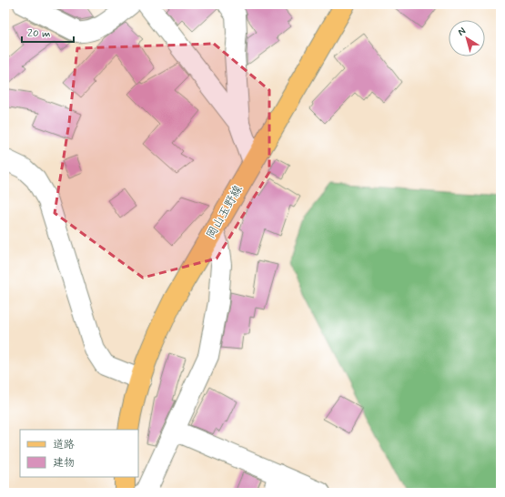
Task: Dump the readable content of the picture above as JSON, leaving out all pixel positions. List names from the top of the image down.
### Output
{
  "streets": {
    "main road": ["岡山玉野線"]
  },
  "legend": ["道路", "建物"],
  "scale_bar": "20 m",
  "north": "top left"
}
